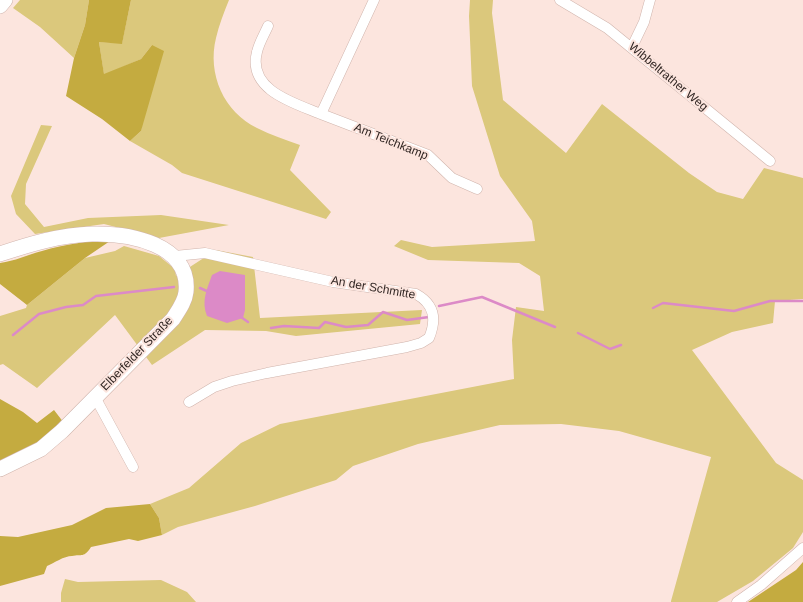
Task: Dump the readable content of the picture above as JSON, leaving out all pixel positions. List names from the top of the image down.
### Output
{
  "streets": {
    "main road": ["Elberfelder Straße"],
    "street": ["Wibbeltrather Weg", "Am Teichkamp", "An der Schmitte"]
  },
  "crossings": [
    ["An der Schmitte", "Elberfelder Straße"]
  ]
}
